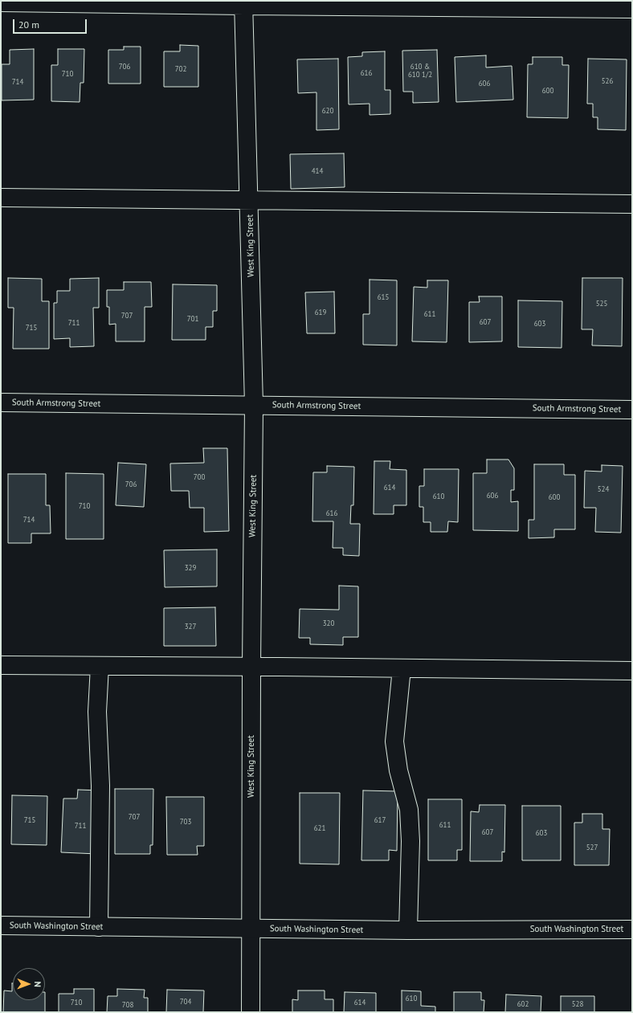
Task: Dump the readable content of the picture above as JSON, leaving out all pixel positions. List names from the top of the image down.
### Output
{
  "streets": {
    "street": ["West King Street", "South Armstrong Street", "South Washington Street"]
  },
  "crossings": [
    ["West King Street", "South Armstrong Street"],
    ["West King Street", "South Washington Street"]
  ],
  "house_numbers": [
    "706",
    "610 & 610 1/2",
    "702",
    "616",
    "710",
    "526",
    "714",
    "606",
    "600",
    "620",
    "414",
    "615",
    "525",
    "619",
    "611",
    "707",
    "701",
    "607",
    "711",
    "603",
    "715",
    "700",
    "706",
    "614",
    "524",
    "606",
    "610",
    "600",
    "710",
    "616",
    "714",
    "329",
    "320",
    "327",
    "707",
    "715",
    "617",
    "703",
    "611",
    "711",
    "621",
    "607",
    "603",
    "527",
    "610",
    "704",
    "710",
    "614",
    "602",
    "528",
    "708"
  ],
  "scale_bar": "20 m",
  "north": "right"
}
